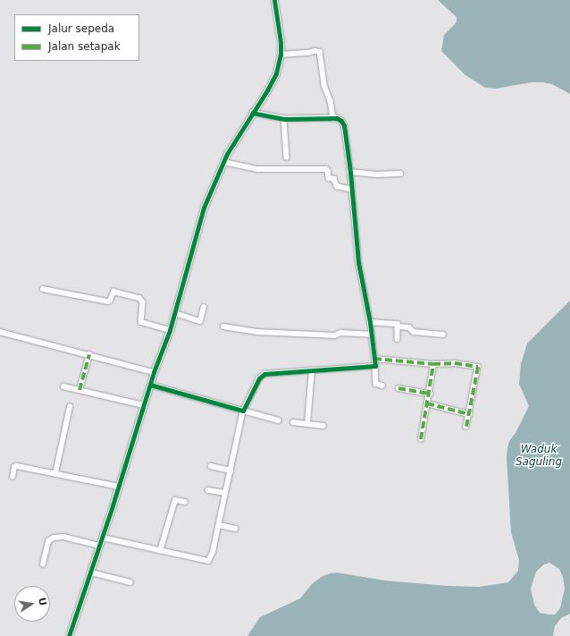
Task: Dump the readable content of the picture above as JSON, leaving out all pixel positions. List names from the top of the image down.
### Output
{
  "water": ["Waduk Saguling"],
  "legend": ["Jalur sepeda", "Jalan setapak"],
  "north": "right"
}
